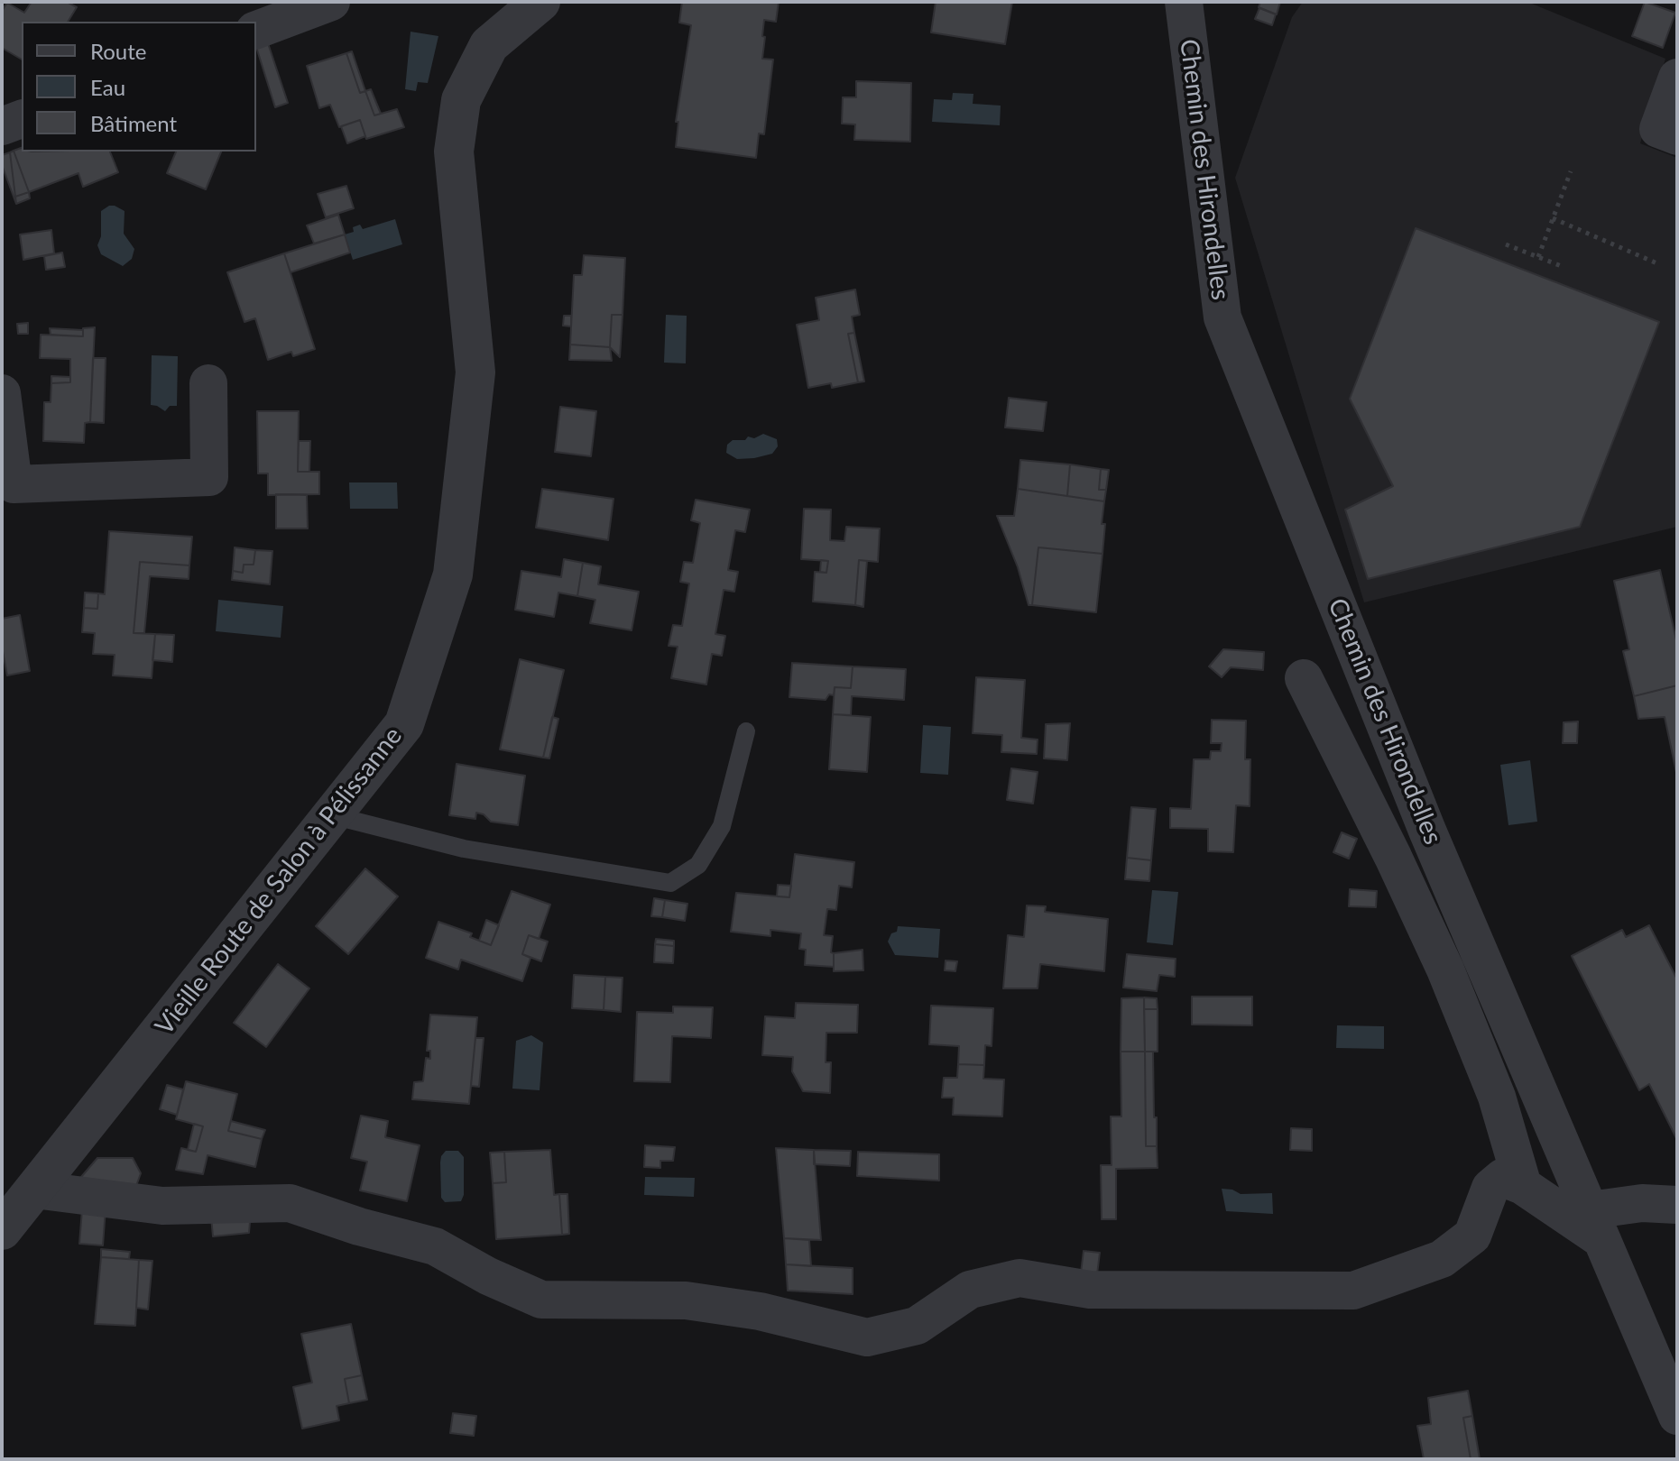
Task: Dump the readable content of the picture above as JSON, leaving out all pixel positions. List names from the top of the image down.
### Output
{
  "streets": {
    "street": ["Chemin des Hirondelles", "Vieille Route de Salon à Pélissanne"]
  },
  "legend": ["Route", "Eau", "Bâtiment"]
}
